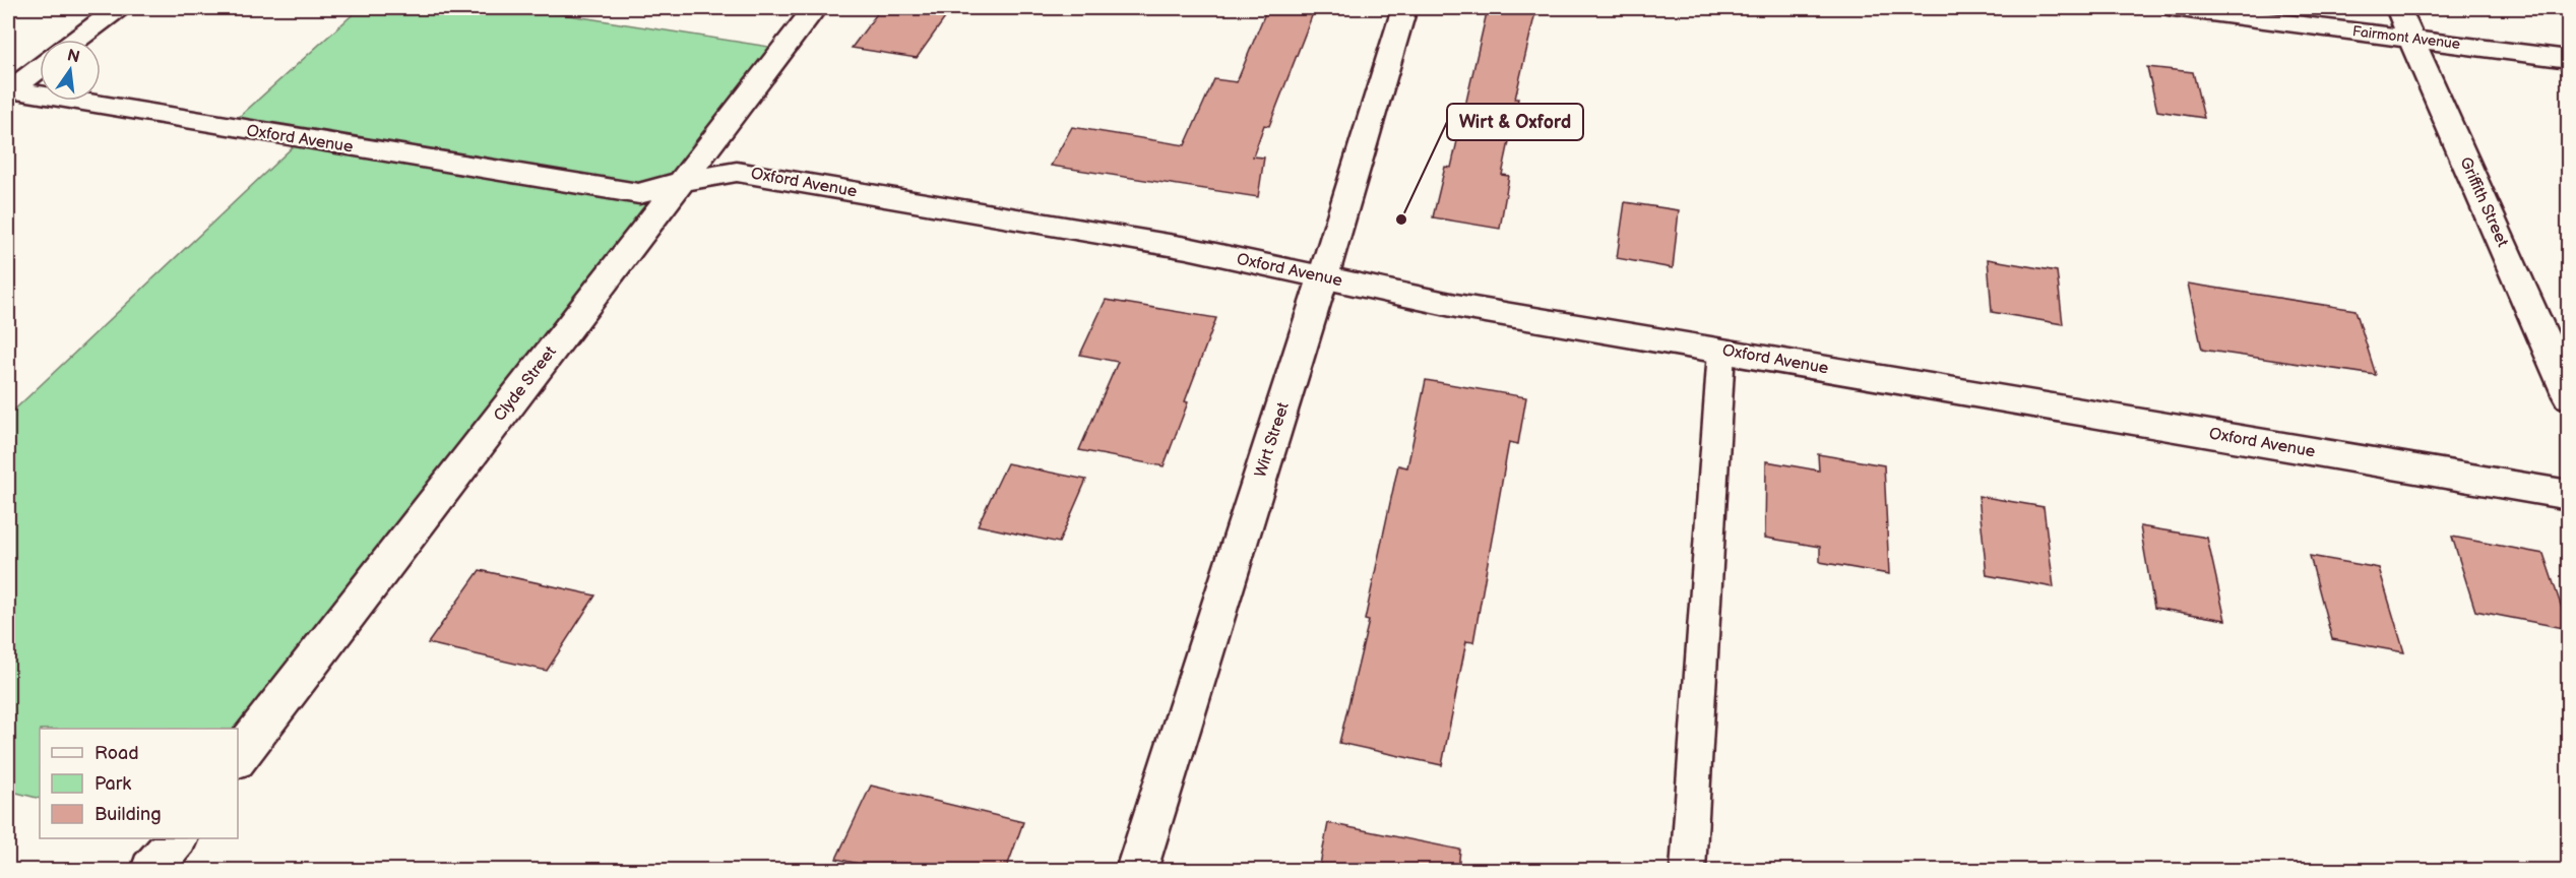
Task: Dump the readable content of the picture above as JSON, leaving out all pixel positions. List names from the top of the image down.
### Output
{
  "streets": {
    "street": [
      "Fairmont Avenue",
      "Oxford Avenue",
      "Griffith Street",
      "Clyde Street",
      "Wirt Street"
    ]
  },
  "crossings": [
    ["Fairmont Avenue", "Griffith Street"],
    ["Oxford Avenue", "Clyde Street"],
    ["Oxford Avenue", "Wirt Street"]
  ],
  "places": ["Wirt & Oxford"],
  "legend": ["Road", "Park", "Building"],
  "north": "top"
}
